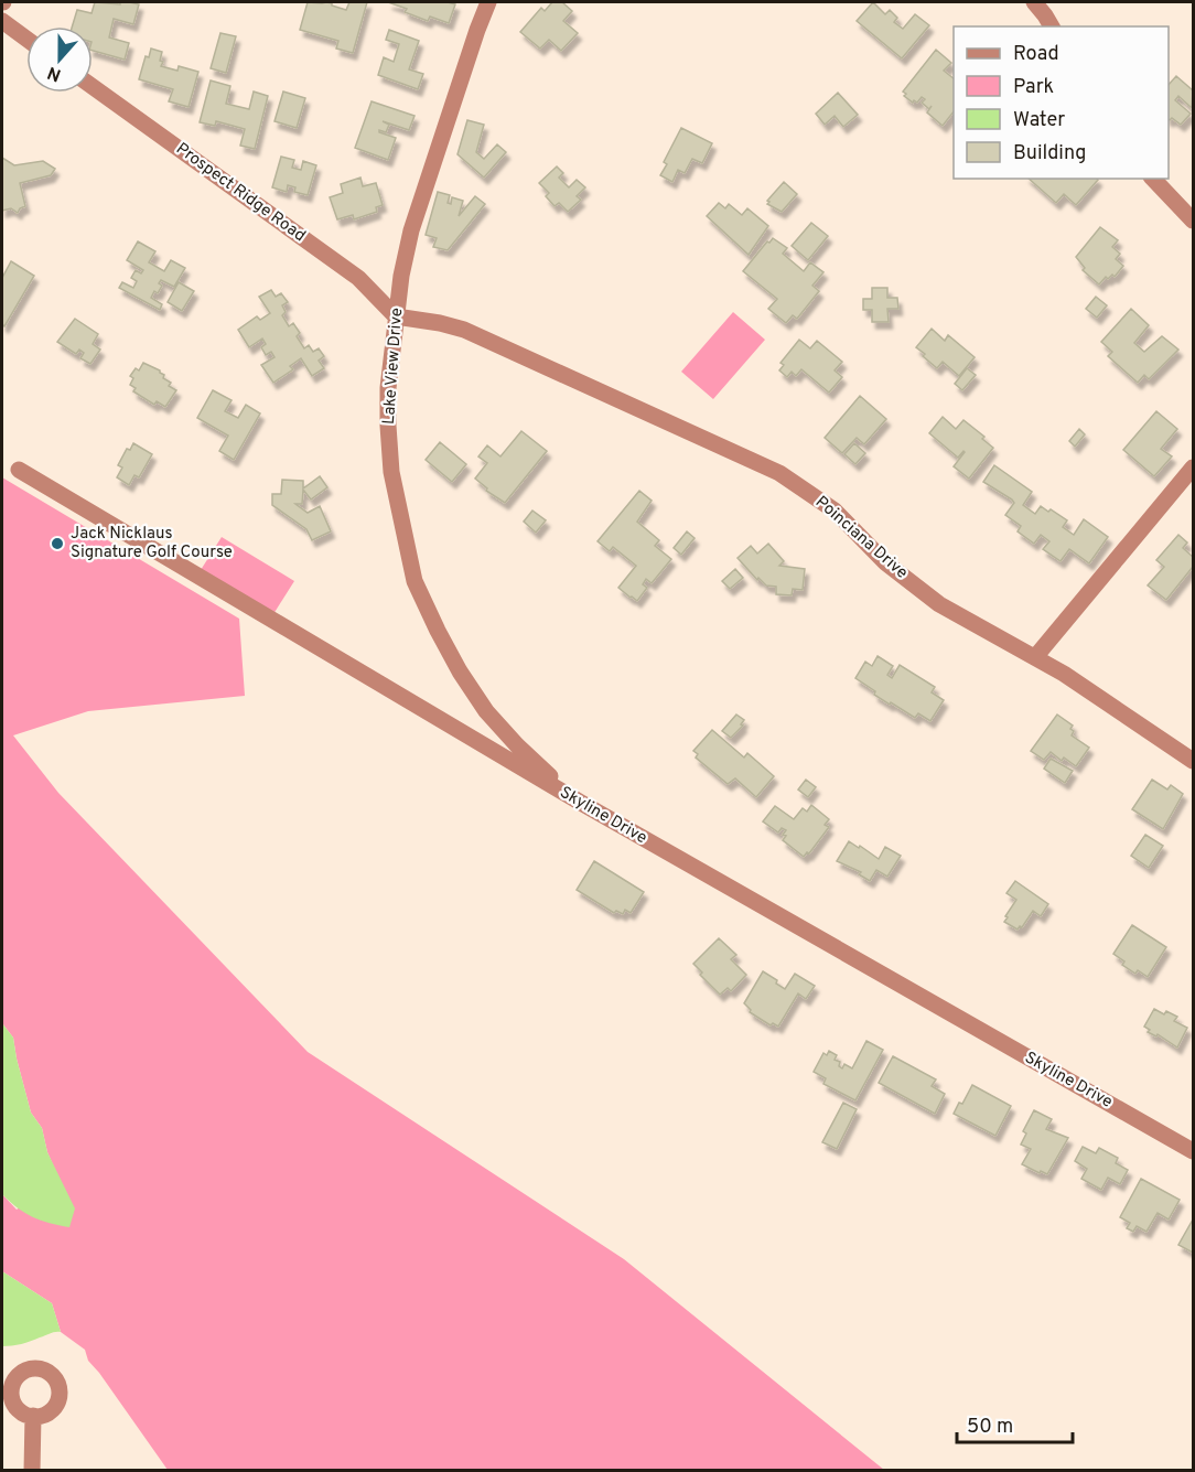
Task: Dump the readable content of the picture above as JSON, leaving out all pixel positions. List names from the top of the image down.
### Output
{
  "streets": {
    "street": [
      "Prospect Ridge Road",
      "Lake View Drive",
      "Poinciana Drive",
      "Skyline Drive"
    ]
  },
  "crossings": [
    ["Prospect Ridge Road", "Lake View Drive"],
    ["Prospect Ridge Road", "Poinciana Drive"],
    ["Lake View Drive", "Poinciana Drive"],
    ["Lake View Drive", "Skyline Drive"]
  ],
  "places": ["Jack Nicklaus Signature Golf Course"],
  "legend": [
    "Road",
    "Park",
    "Water",
    "Building"
  ],
  "scale_bar": "50 m",
  "north": "bottom"
}
